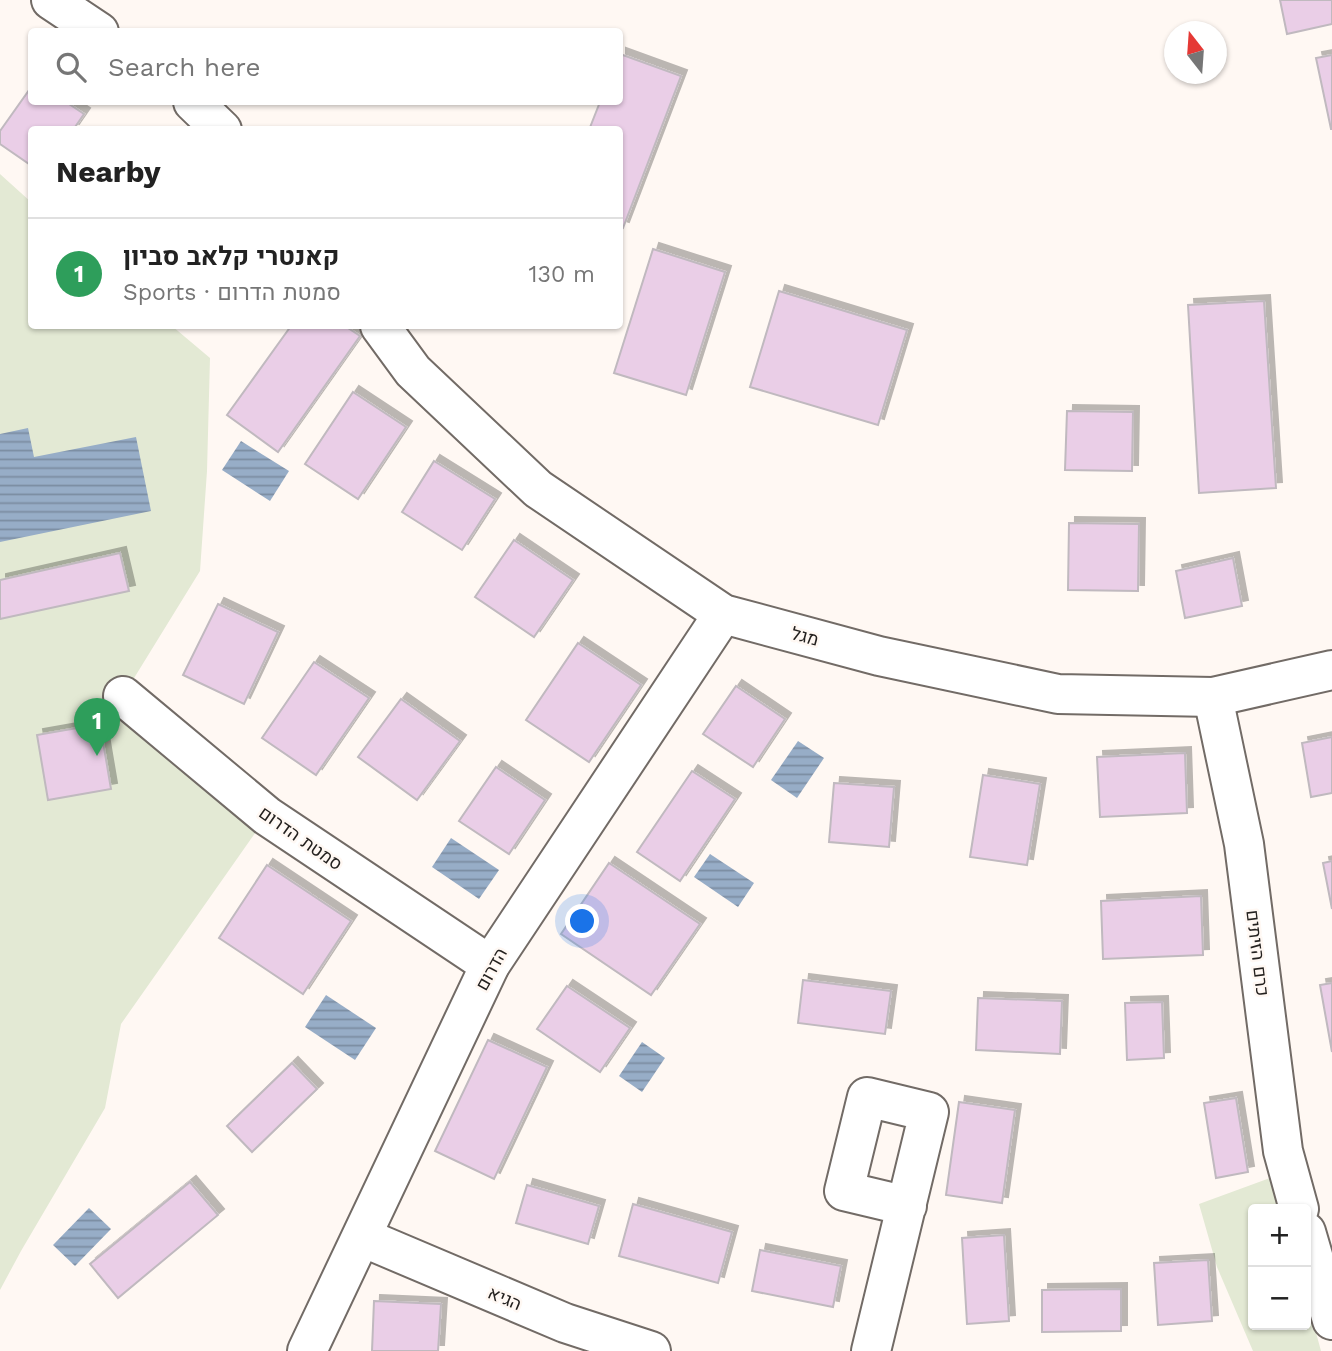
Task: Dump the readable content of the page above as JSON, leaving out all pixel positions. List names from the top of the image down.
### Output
{
  "streets": {
    "street": [
      "מגל",
      "סמטת הדרום",
      "כרם הזיתים",
      "הדרום",
      "הגיא"
    ]
  },
  "crossings": [
    ["מגל", "כרם הזיתים"],
    ["מגל", "הדרום"],
    ["סמטת הדרום", "הדרום"],
    ["הדרום", "הגיא"]
  ],
  "north": "top",
  "page": {
    "search": "Search here",
    "heading": "Nearby",
    "list": [
      {
        "mark": "1",
        "name": "קאנטרי קלאב סביון",
        "note": "Sports · סמטת הדרום",
        "value": "130 m"
      }
    ],
    "pins": "1",
    "map_buttons": ["+", "−"]
  }
}
